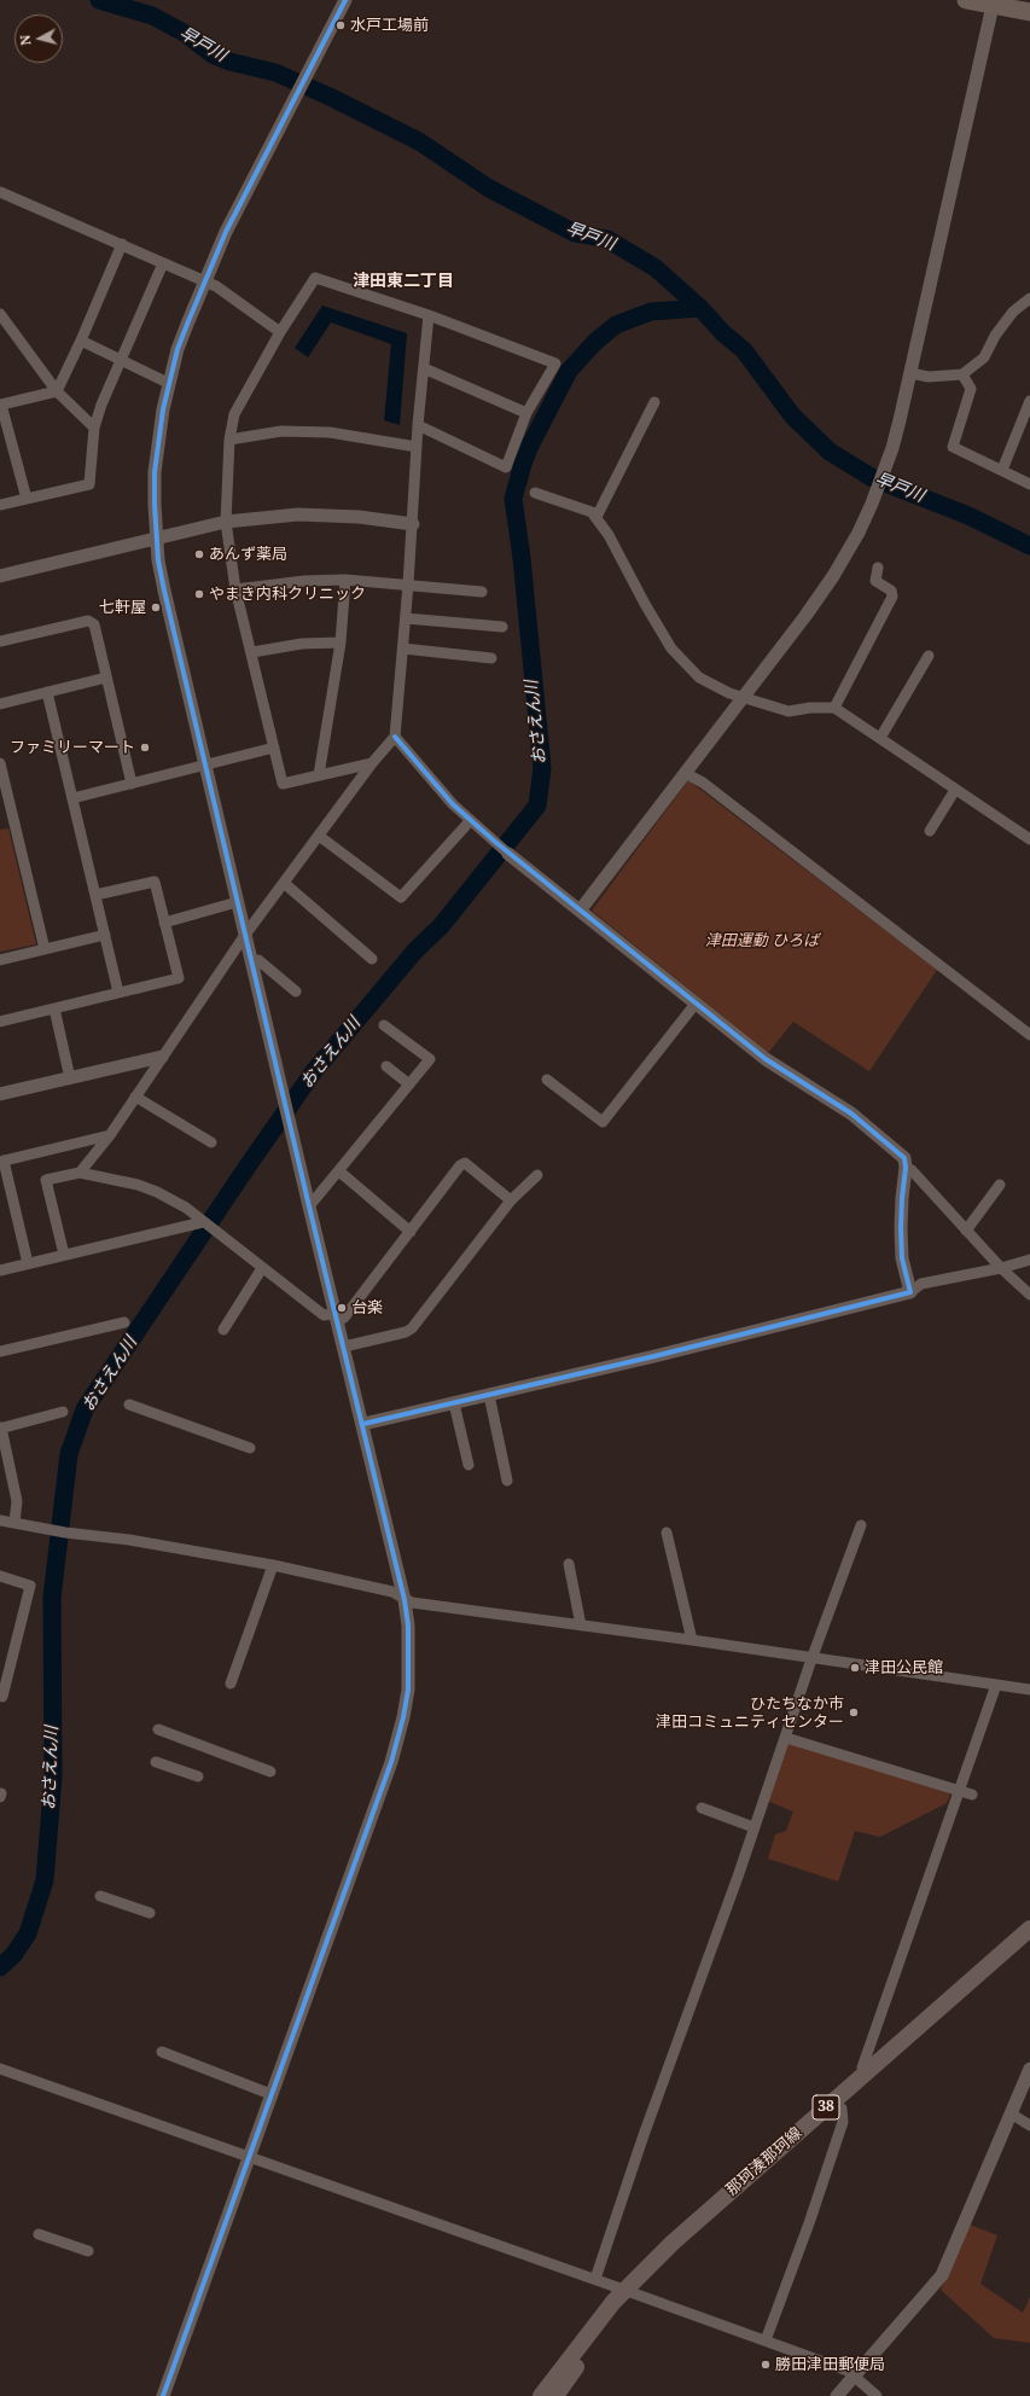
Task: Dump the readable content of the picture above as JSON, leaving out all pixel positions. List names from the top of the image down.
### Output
{
  "streets": {
    "main road": ["38", "那珂湊那珂線"]
  },
  "districts": ["津田東二丁目"],
  "water": ["早戸川", "おさえん川"],
  "parks": ["津田運動 ひろば"],
  "places": [
    "水戸工場前",
    "あんず薬局",
    "やまき内科クリニック",
    "七軒屋",
    "ファミリーマート",
    "台楽",
    "津田公民館",
    "ひたちなか市 津田コミュニティセンター",
    "勝田津田郵便局"
  ],
  "north": "left"
}
